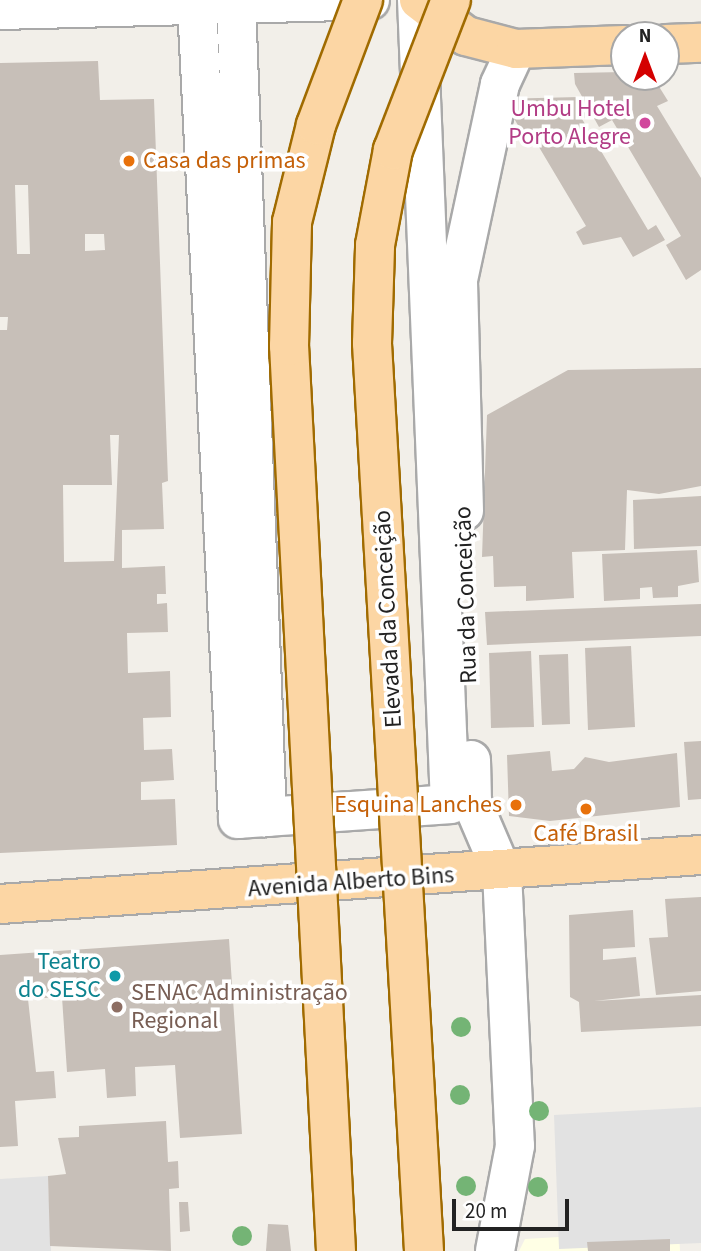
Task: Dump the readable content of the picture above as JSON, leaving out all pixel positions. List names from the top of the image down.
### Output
{
  "streets": {
    "main road": ["Elevada da Conceição", "Avenida Alberto Bins"],
    "street": ["Rua da Conceição"]
  },
  "crossings": [
    ["Rua da Conceição", "Avenida Alberto Bins"]
  ],
  "places": [
    "Umbu Hotel Porto Alegre",
    "Casa das primas",
    "Esquina Lanches",
    "Café Brasil",
    "Teatro do SESC",
    "SENAC Administração Regional"
  ],
  "scale_bar": "20 m",
  "north": "top"
}
